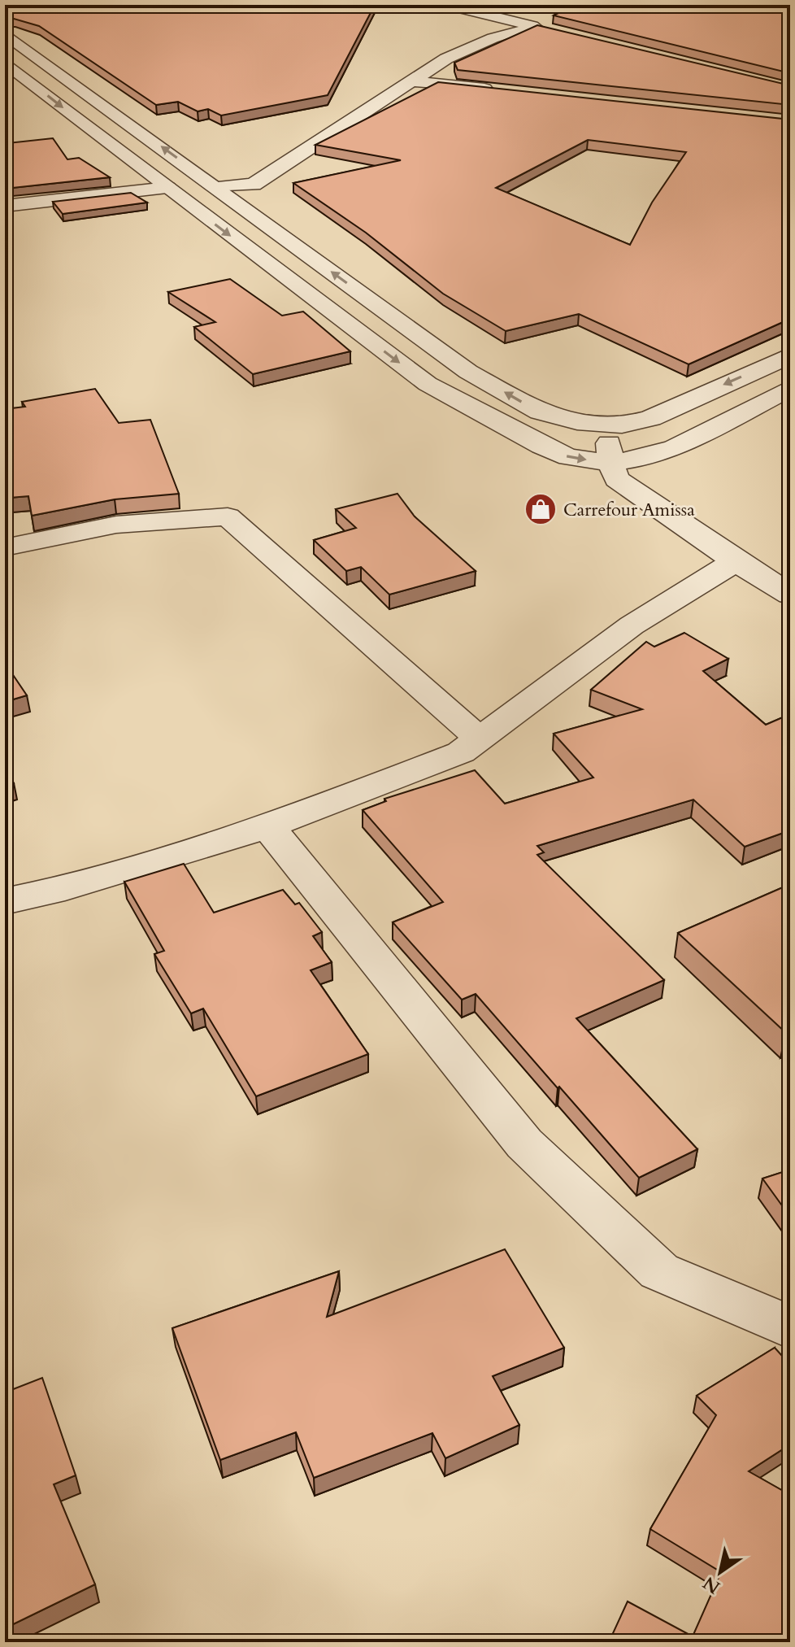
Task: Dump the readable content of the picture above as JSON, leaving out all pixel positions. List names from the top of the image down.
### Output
{
  "places": {
    "shop": ["Carrefour Amissa"]
  },
  "north": "bottom left"
}
